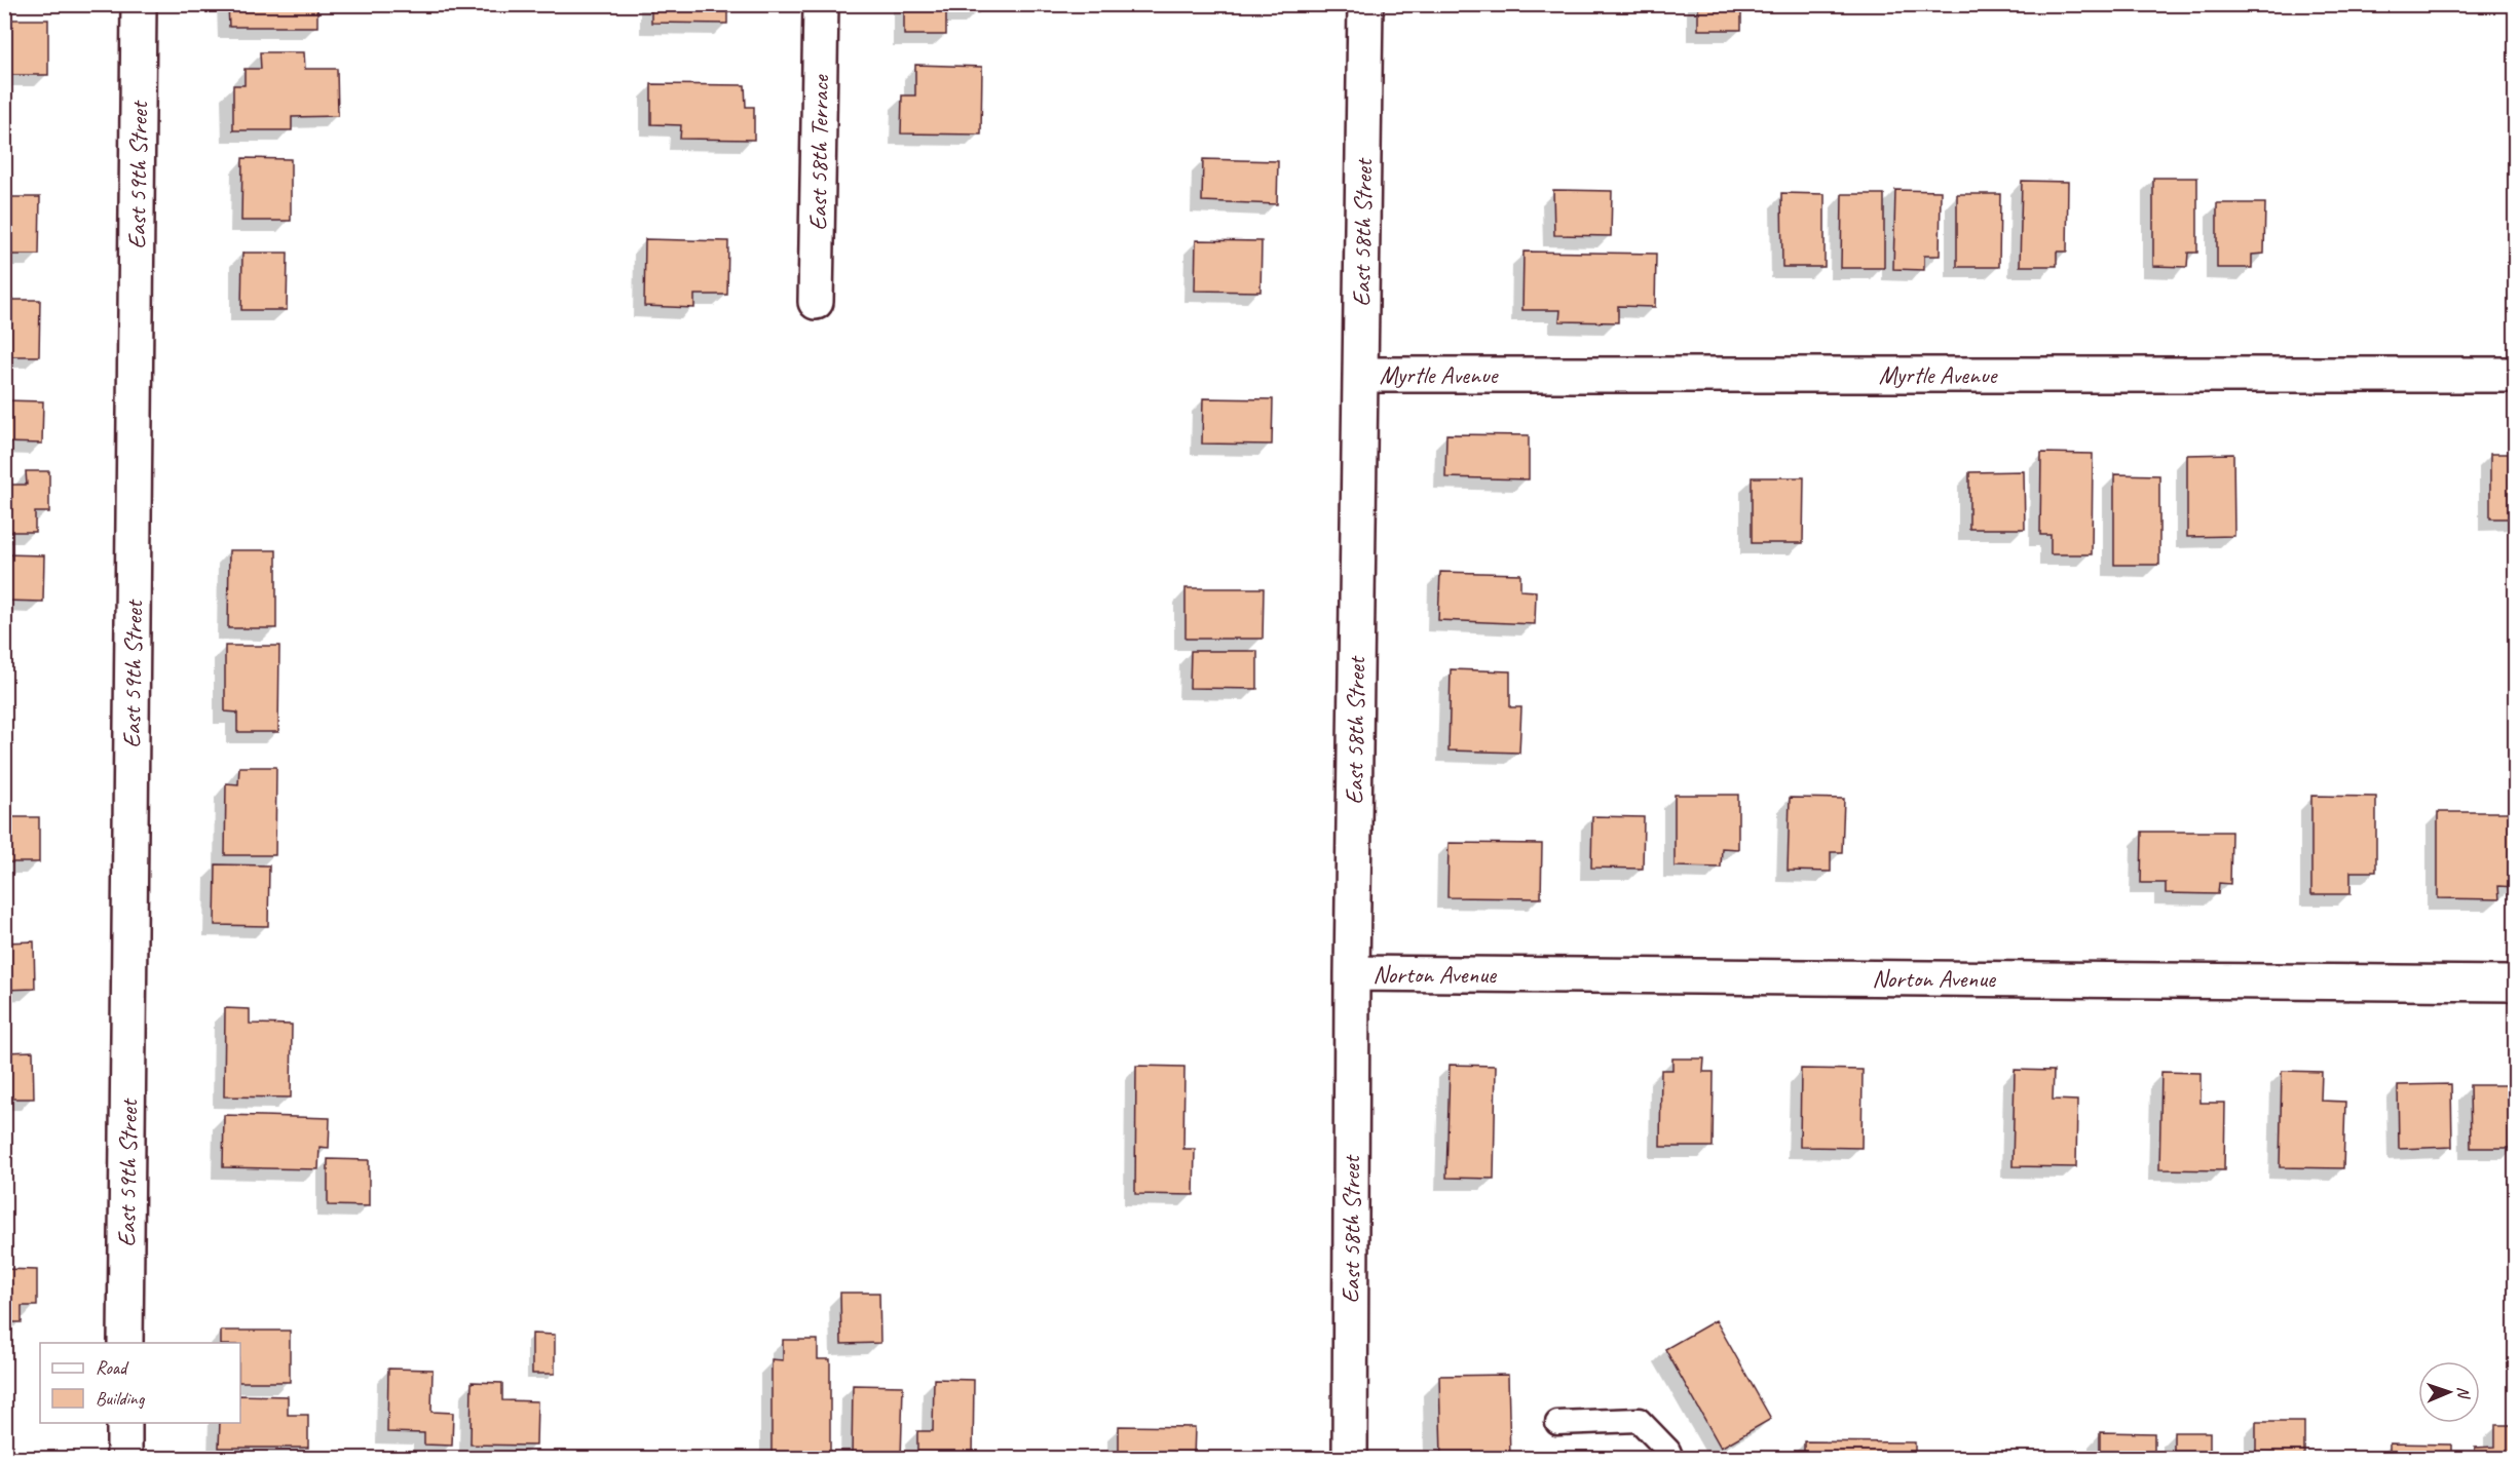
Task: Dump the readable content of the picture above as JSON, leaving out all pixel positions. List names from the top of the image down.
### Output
{
  "streets": {
    "street": [
      "East 58th Terrace",
      "East 59th Street",
      "East 58th Street",
      "Myrtle Avenue",
      "Norton Avenue"
    ]
  },
  "crossings": [
    ["East 58th Street", "Myrtle Avenue"],
    ["East 58th Street", "Norton Avenue"]
  ],
  "legend": ["Road", "Building"],
  "north": "right"
}
